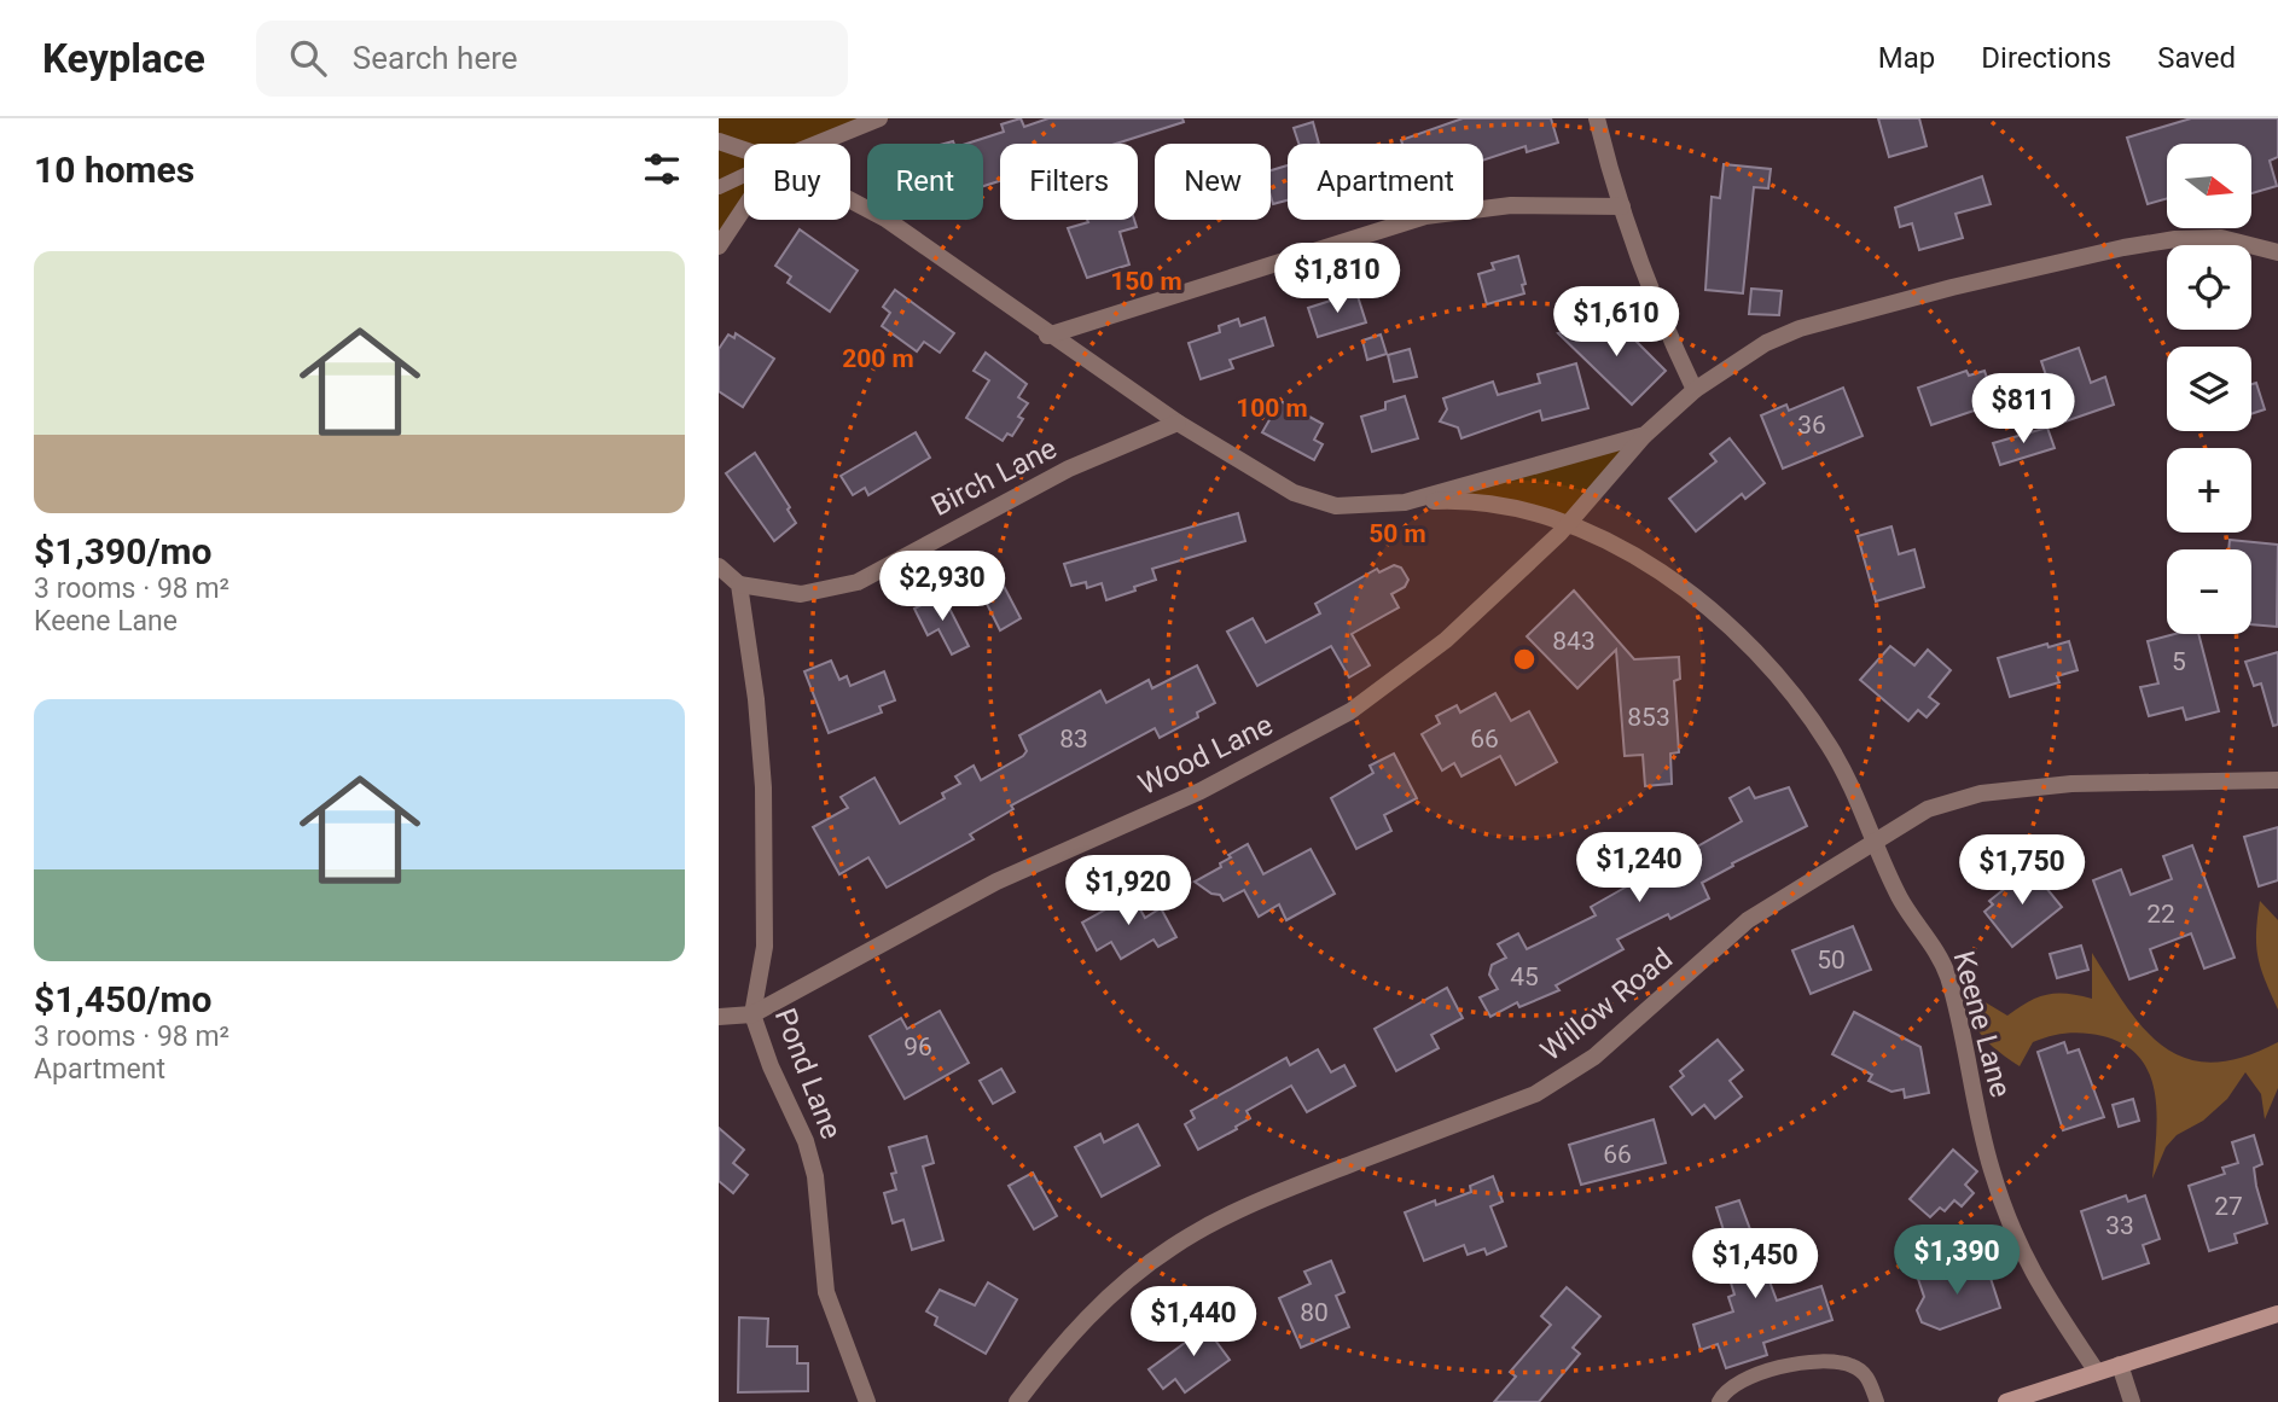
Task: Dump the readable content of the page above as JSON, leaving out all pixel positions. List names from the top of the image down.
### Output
{
  "streets": {
    "street": [
      "Birch Lane",
      "Wood Lane",
      "Willow Road",
      "Keene Lane",
      "Pond Lane"
    ]
  },
  "crossings": [
    ["Birch Lane", "Pond Lane"],
    ["Wood Lane", "Keene Lane"],
    ["Wood Lane", "Pond Lane"],
    ["Willow Road", "Keene Lane"]
  ],
  "house_numbers": [
    "36",
    "843",
    "5",
    "853",
    "83",
    "66",
    "22",
    "50",
    "45",
    "96",
    "66",
    "27",
    "33",
    "80"
  ],
  "north": "right",
  "page": {
    "header": "Keyplace",
    "search": "Search here",
    "nav": ["Map", "Directions", "Saved"],
    "heading": "10 homes",
    "map_buttons": ["+", "−"],
    "chip": [
      "Buy",
      "Rent",
      "Filters",
      "New",
      "Apartment"
    ],
    "list": [
      {
        "name": "$1,390/mo",
        "note": "3 rooms · 98 m² · Keene Lane"
      },
      {
        "name": "$1,450/mo",
        "note": "3 rooms · 98 m² · Apartment"
      }
    ],
    "price": [
      "$1,810",
      "$1,610",
      "$811",
      "$2,930",
      "$1,240",
      "$1,750",
      "$1,920",
      "$1,390",
      "$1,450",
      "$1,440"
    ]
  },
  "rings": [
    "150 m",
    "200 m",
    "100 m",
    "50 m"
  ]
}
